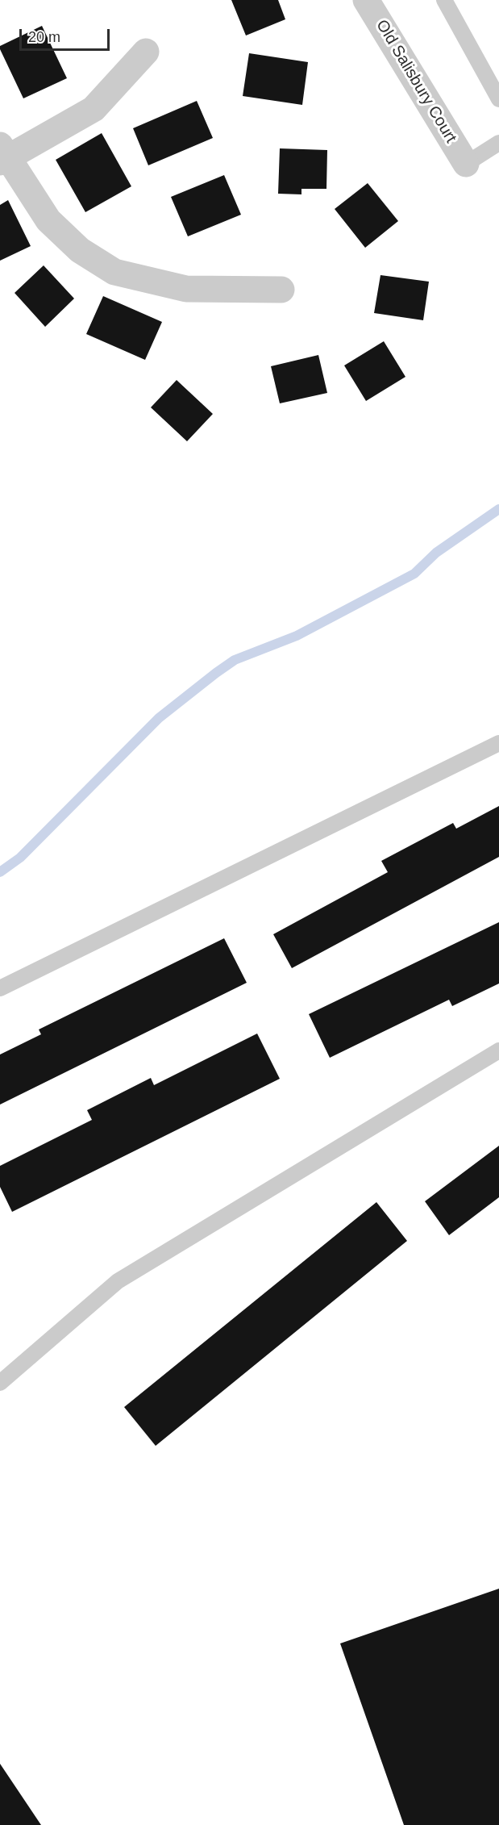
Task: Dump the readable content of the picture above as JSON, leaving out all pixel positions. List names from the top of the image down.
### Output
{
  "streets": {
    "street": ["Old Salisbury Court"]
  },
  "scale_bar": "20 m"
}
